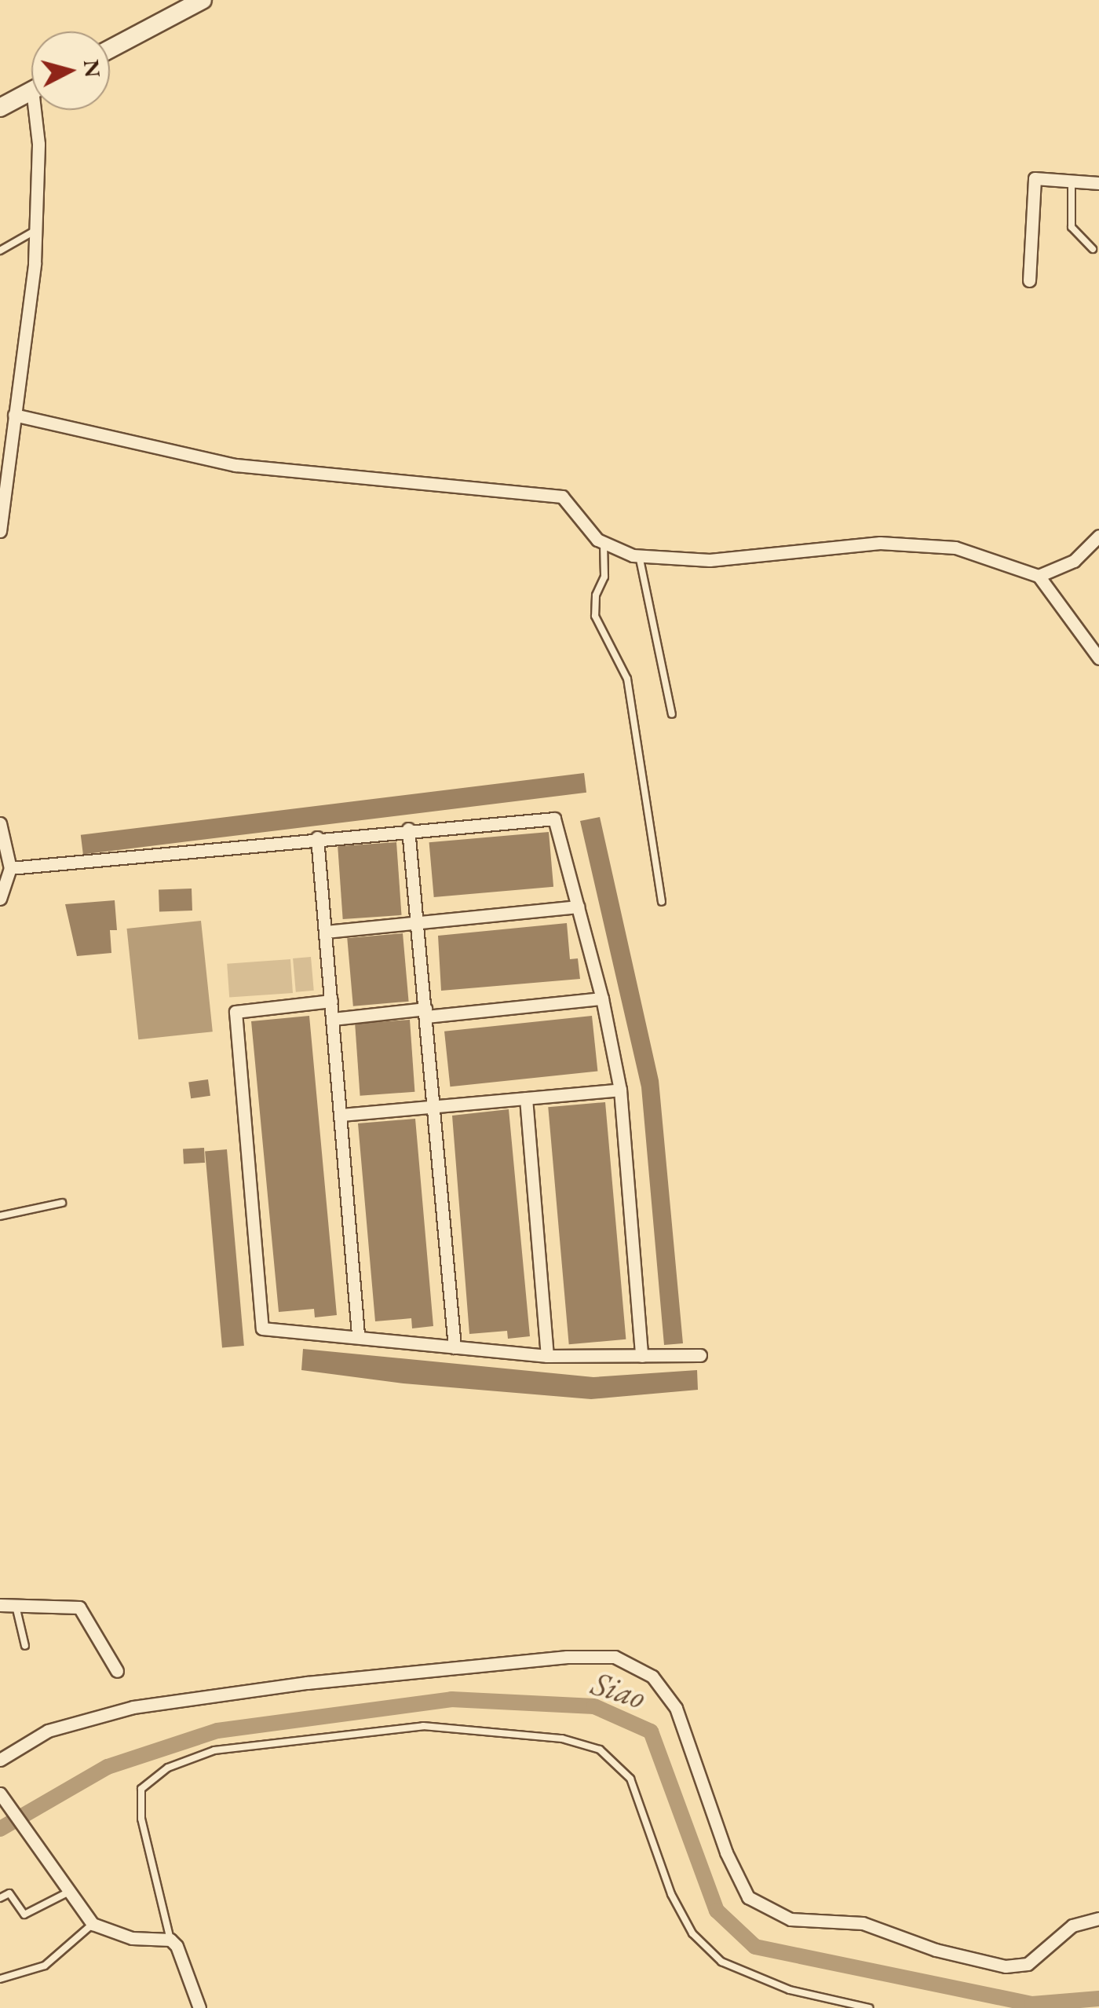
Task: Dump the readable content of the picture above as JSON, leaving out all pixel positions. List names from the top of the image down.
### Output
{
  "water": ["Siao"],
  "north": "right"
}
